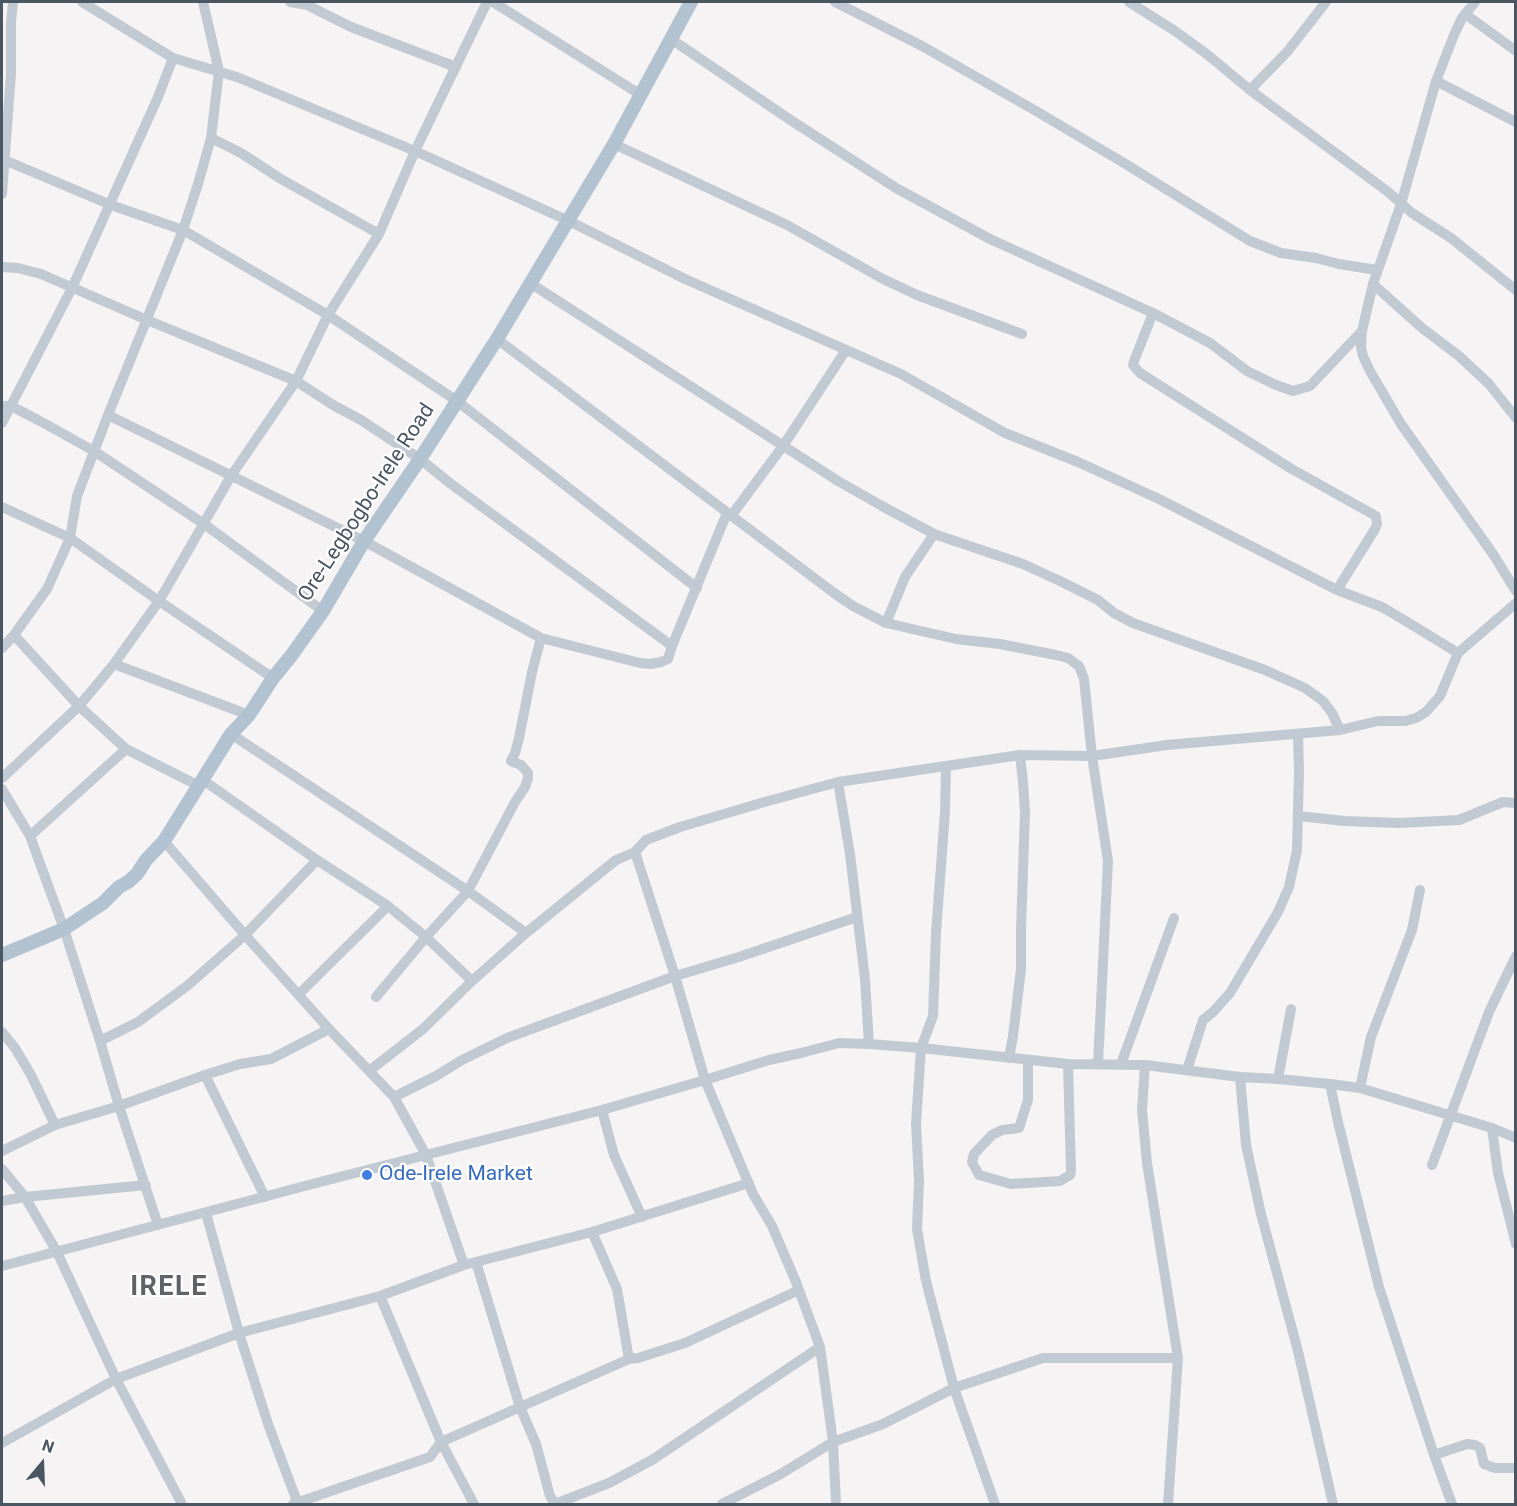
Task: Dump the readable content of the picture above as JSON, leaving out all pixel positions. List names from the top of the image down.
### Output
{
  "streets": {
    "main road": ["Ore-Legbogbo-Irele Road"]
  },
  "districts": ["IRELE"],
  "places": ["Ode-Irele Market"],
  "north": "top"
}
